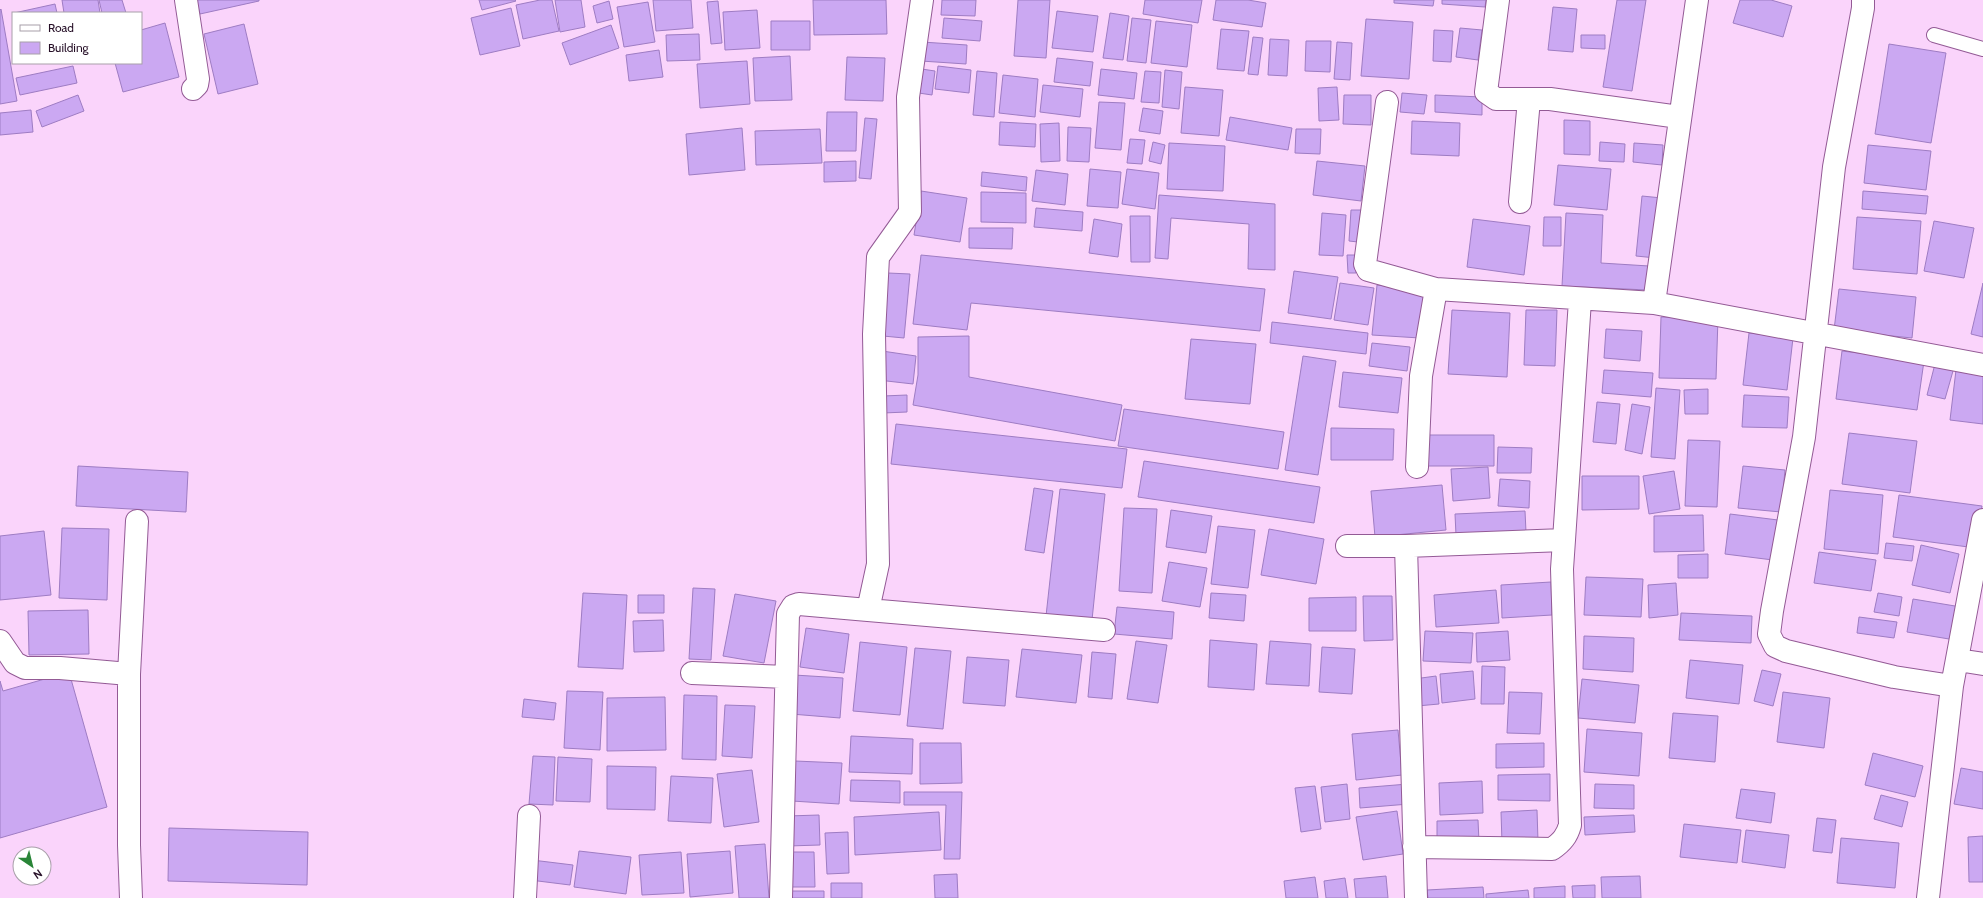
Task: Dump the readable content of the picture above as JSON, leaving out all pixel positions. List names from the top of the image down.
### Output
{
  "legend": ["Road", "Building"],
  "north": "bottom right"
}
